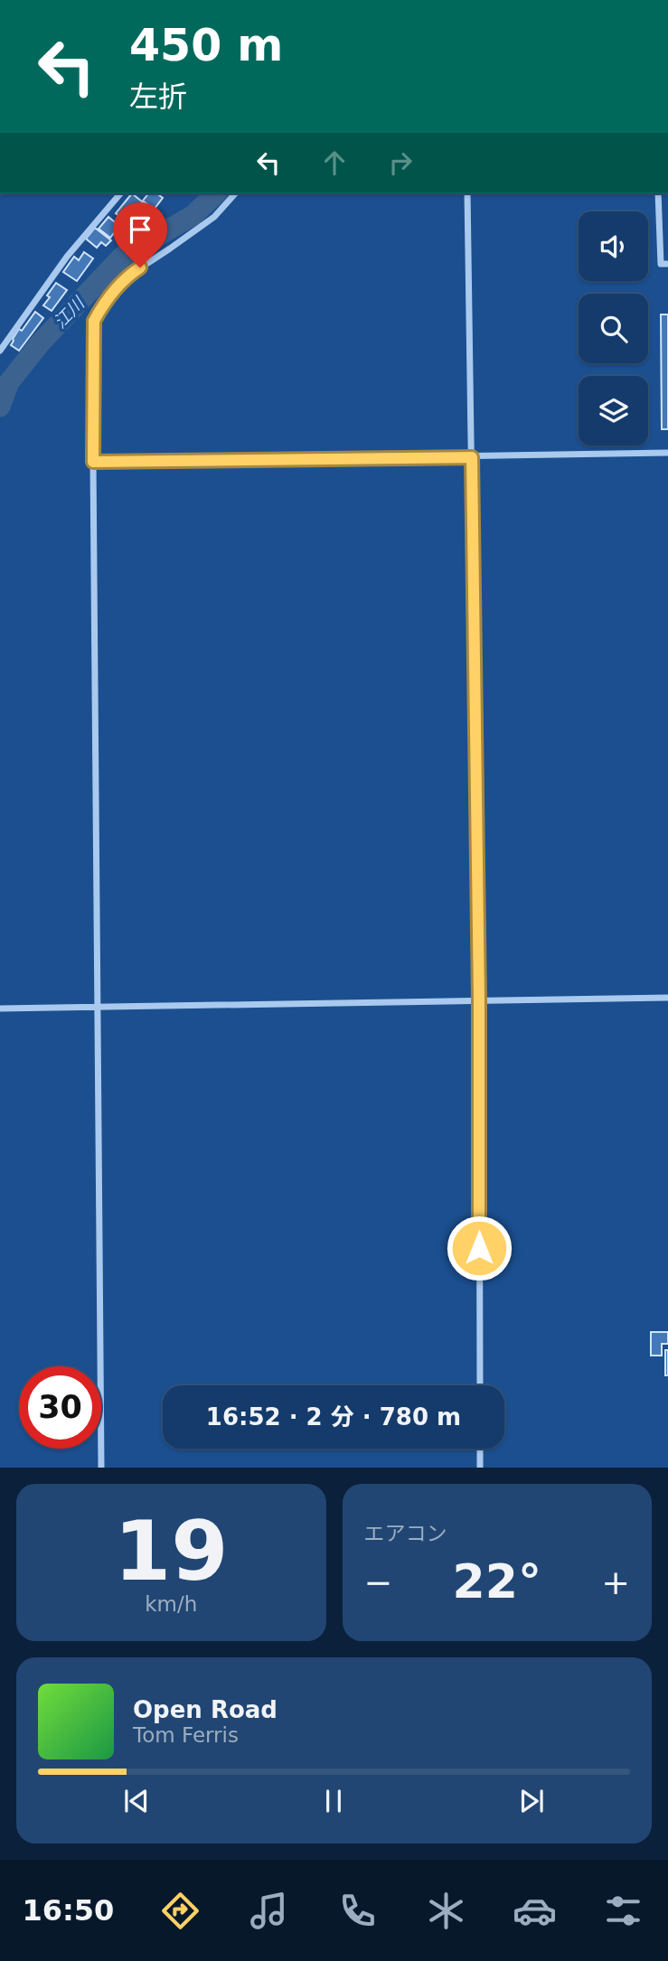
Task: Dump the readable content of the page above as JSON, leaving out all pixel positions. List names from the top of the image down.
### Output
{
  "water": ["江川"],
  "page": {
    "turn": ["450 m", "左折"],
    "limit": "30",
    "trip": "16:52 · 2 分 · 780 m",
    "tile": [
      ["19", "km/h"],
      "エアコン"
    ],
    "heat": ["−", "22°", "+"],
    "song": ["Open Road", "Tom Ferris"],
    "tabs": "16:50"
  }
}
